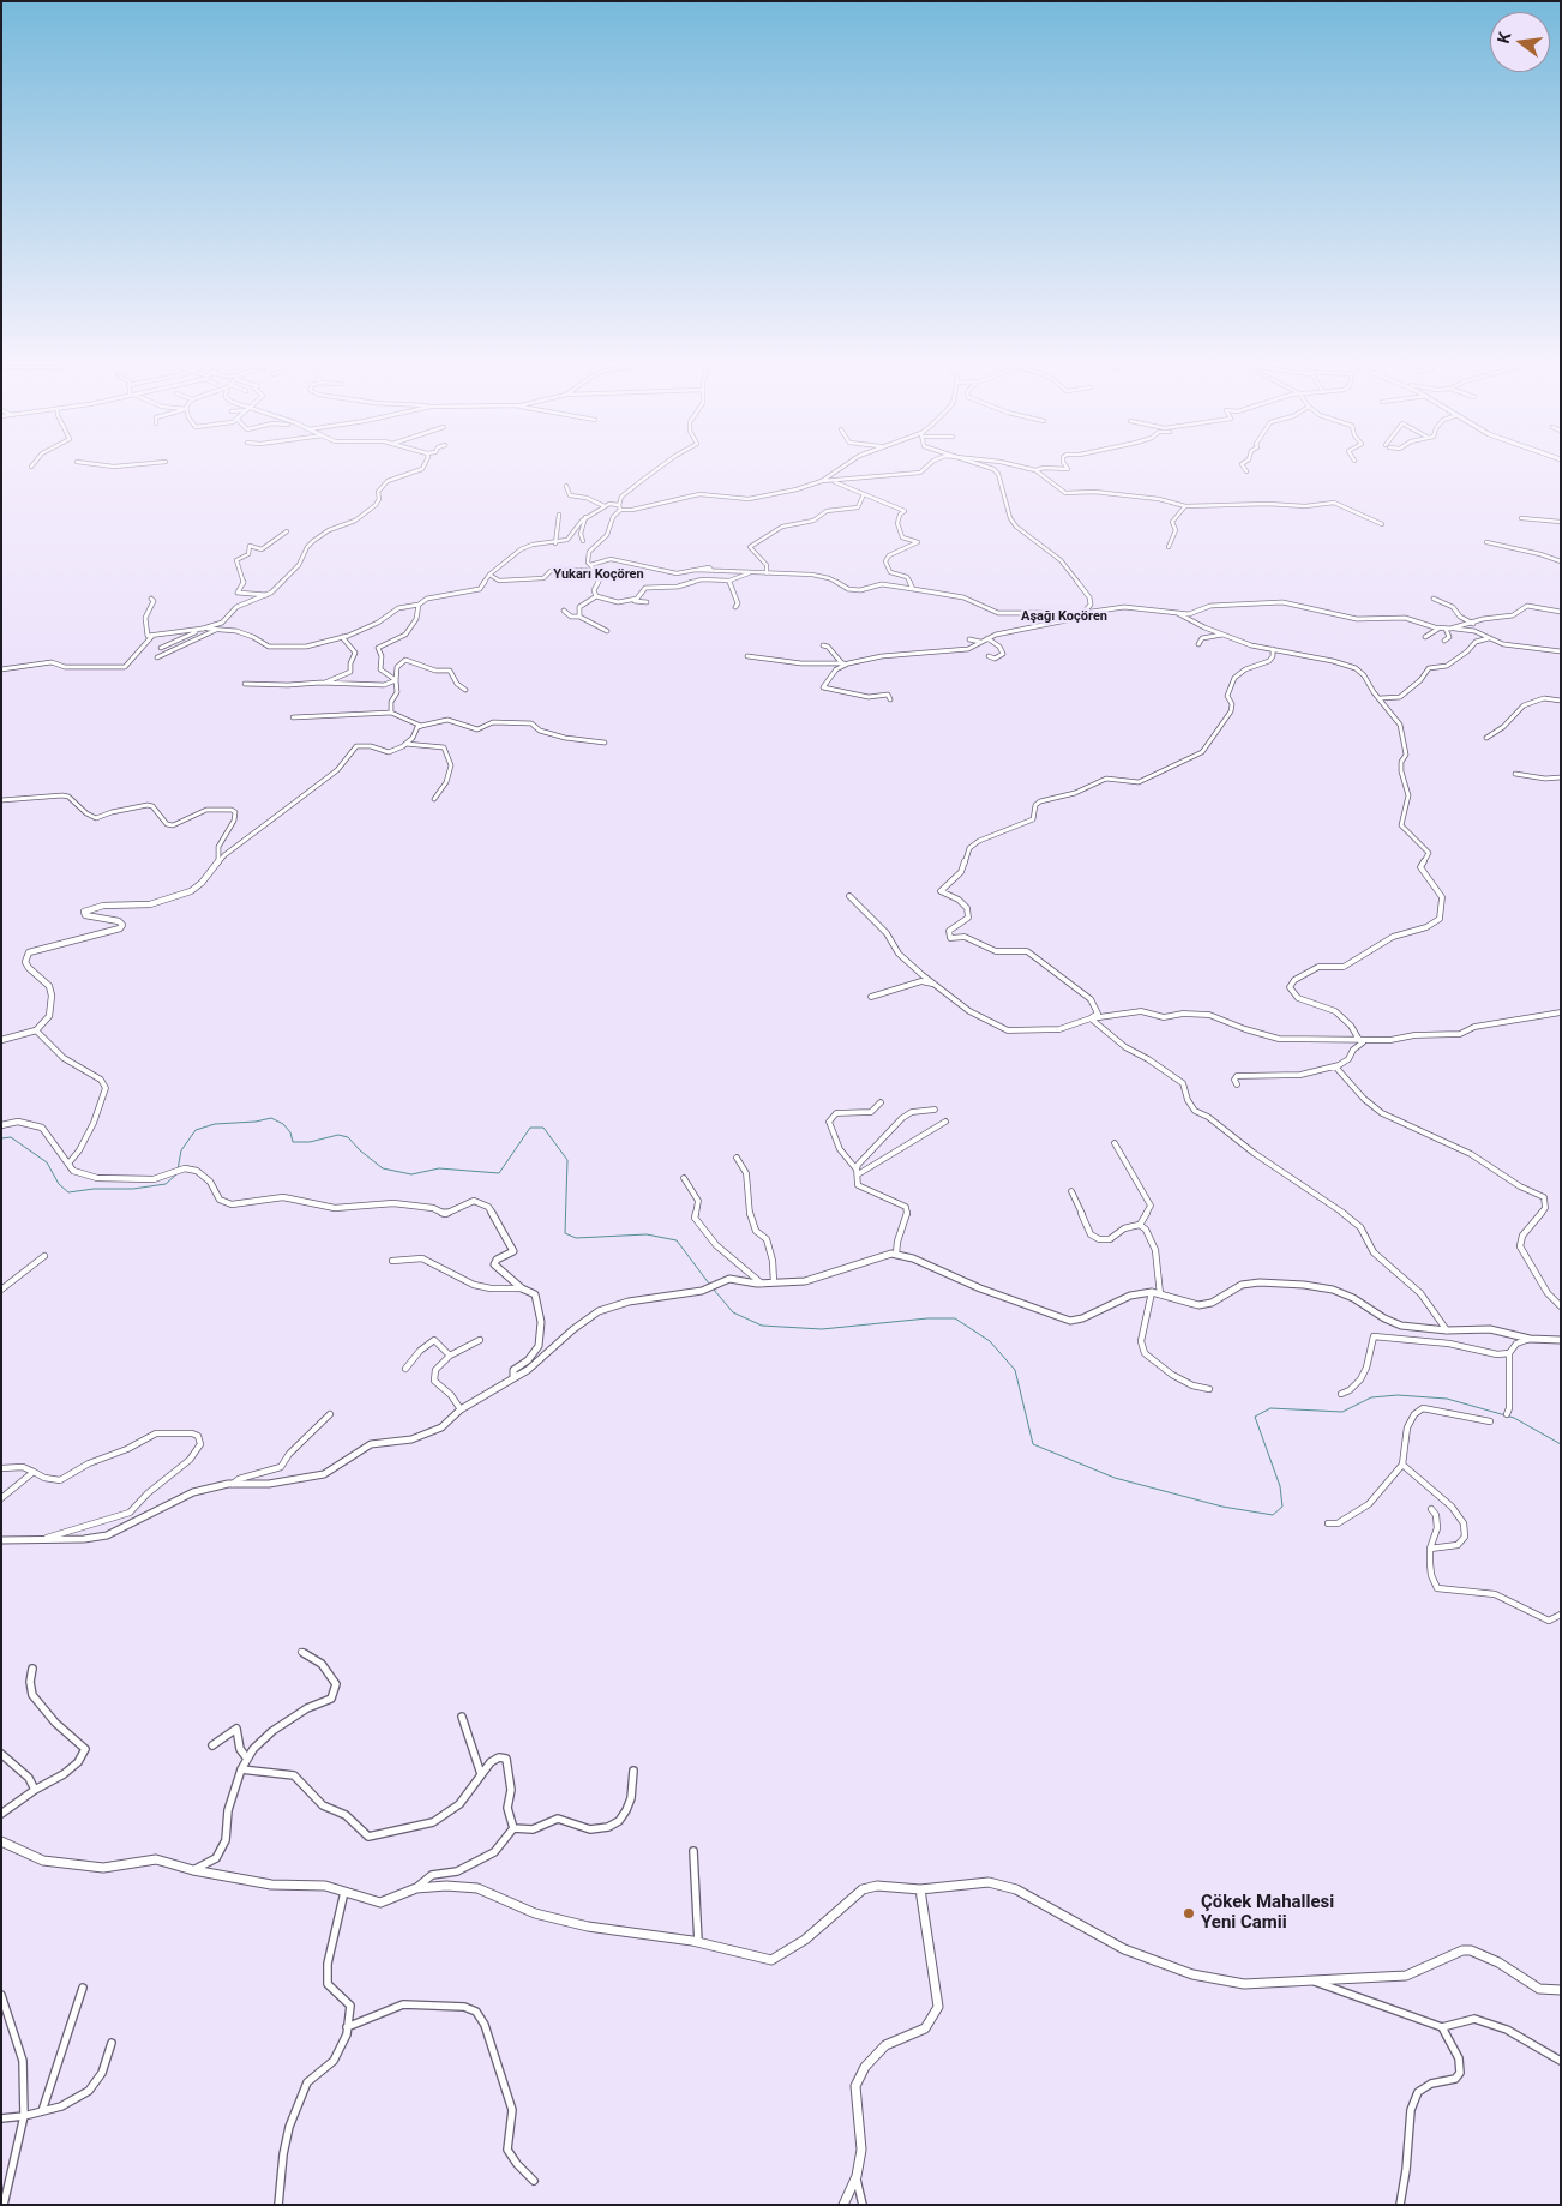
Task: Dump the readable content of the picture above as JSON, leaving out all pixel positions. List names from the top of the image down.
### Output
{
  "districts": ["Yukarı Koçören", "Aşağı Koçören"],
  "places": ["Çökek Mahallesi Yeni Camii"],
  "north": "left"
}
